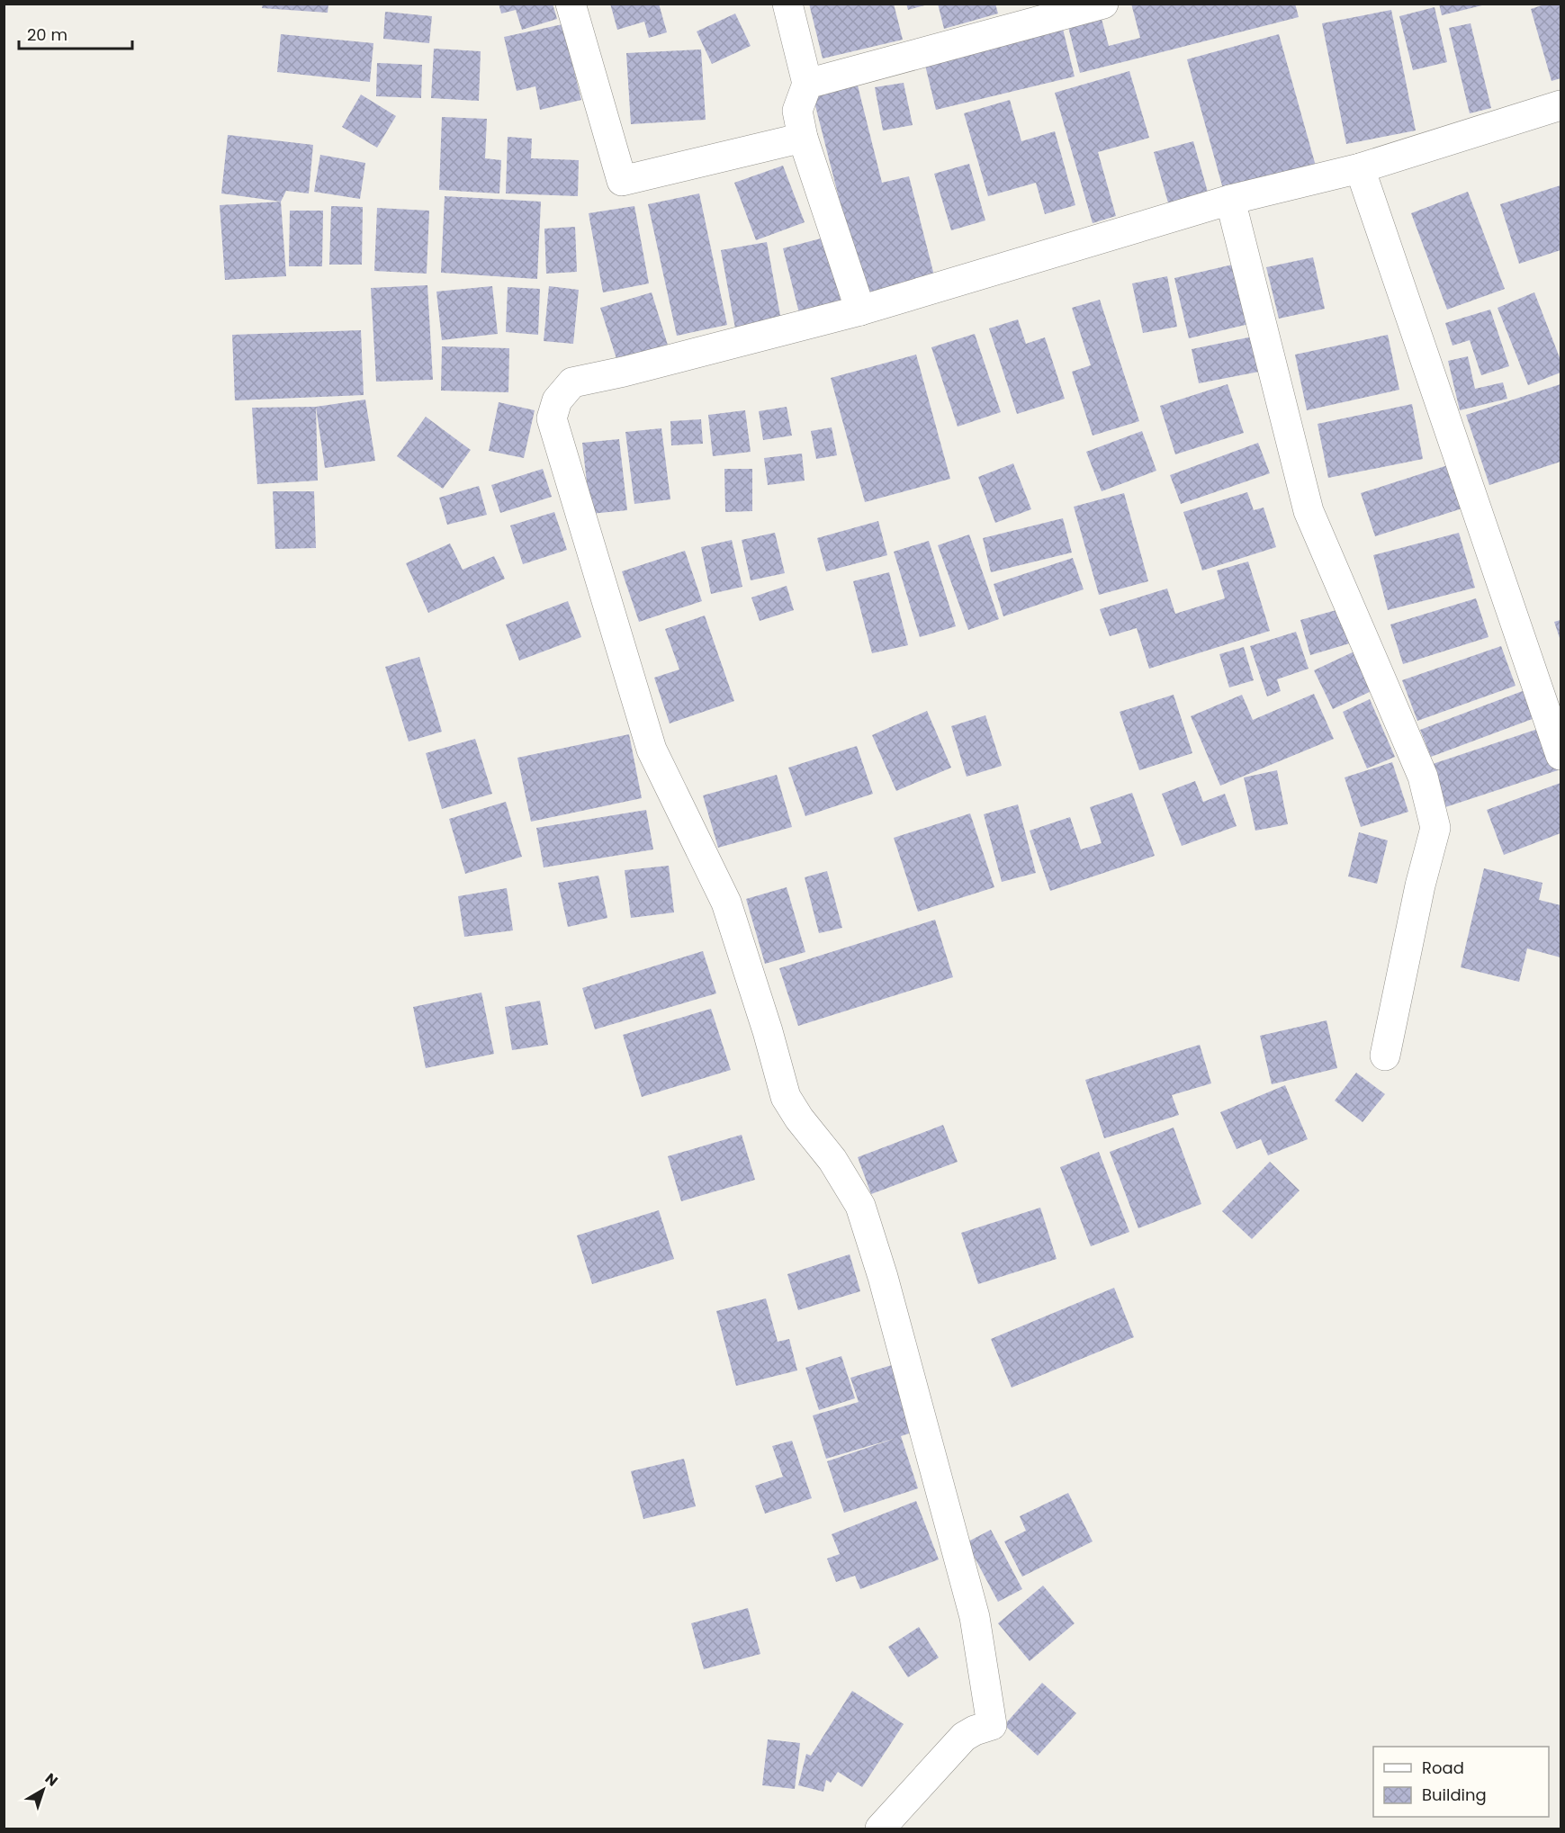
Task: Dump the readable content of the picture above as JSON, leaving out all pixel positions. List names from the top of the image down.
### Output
{
  "legend": ["Road", "Building"],
  "scale_bar": "20 m",
  "north": "top right"
}
